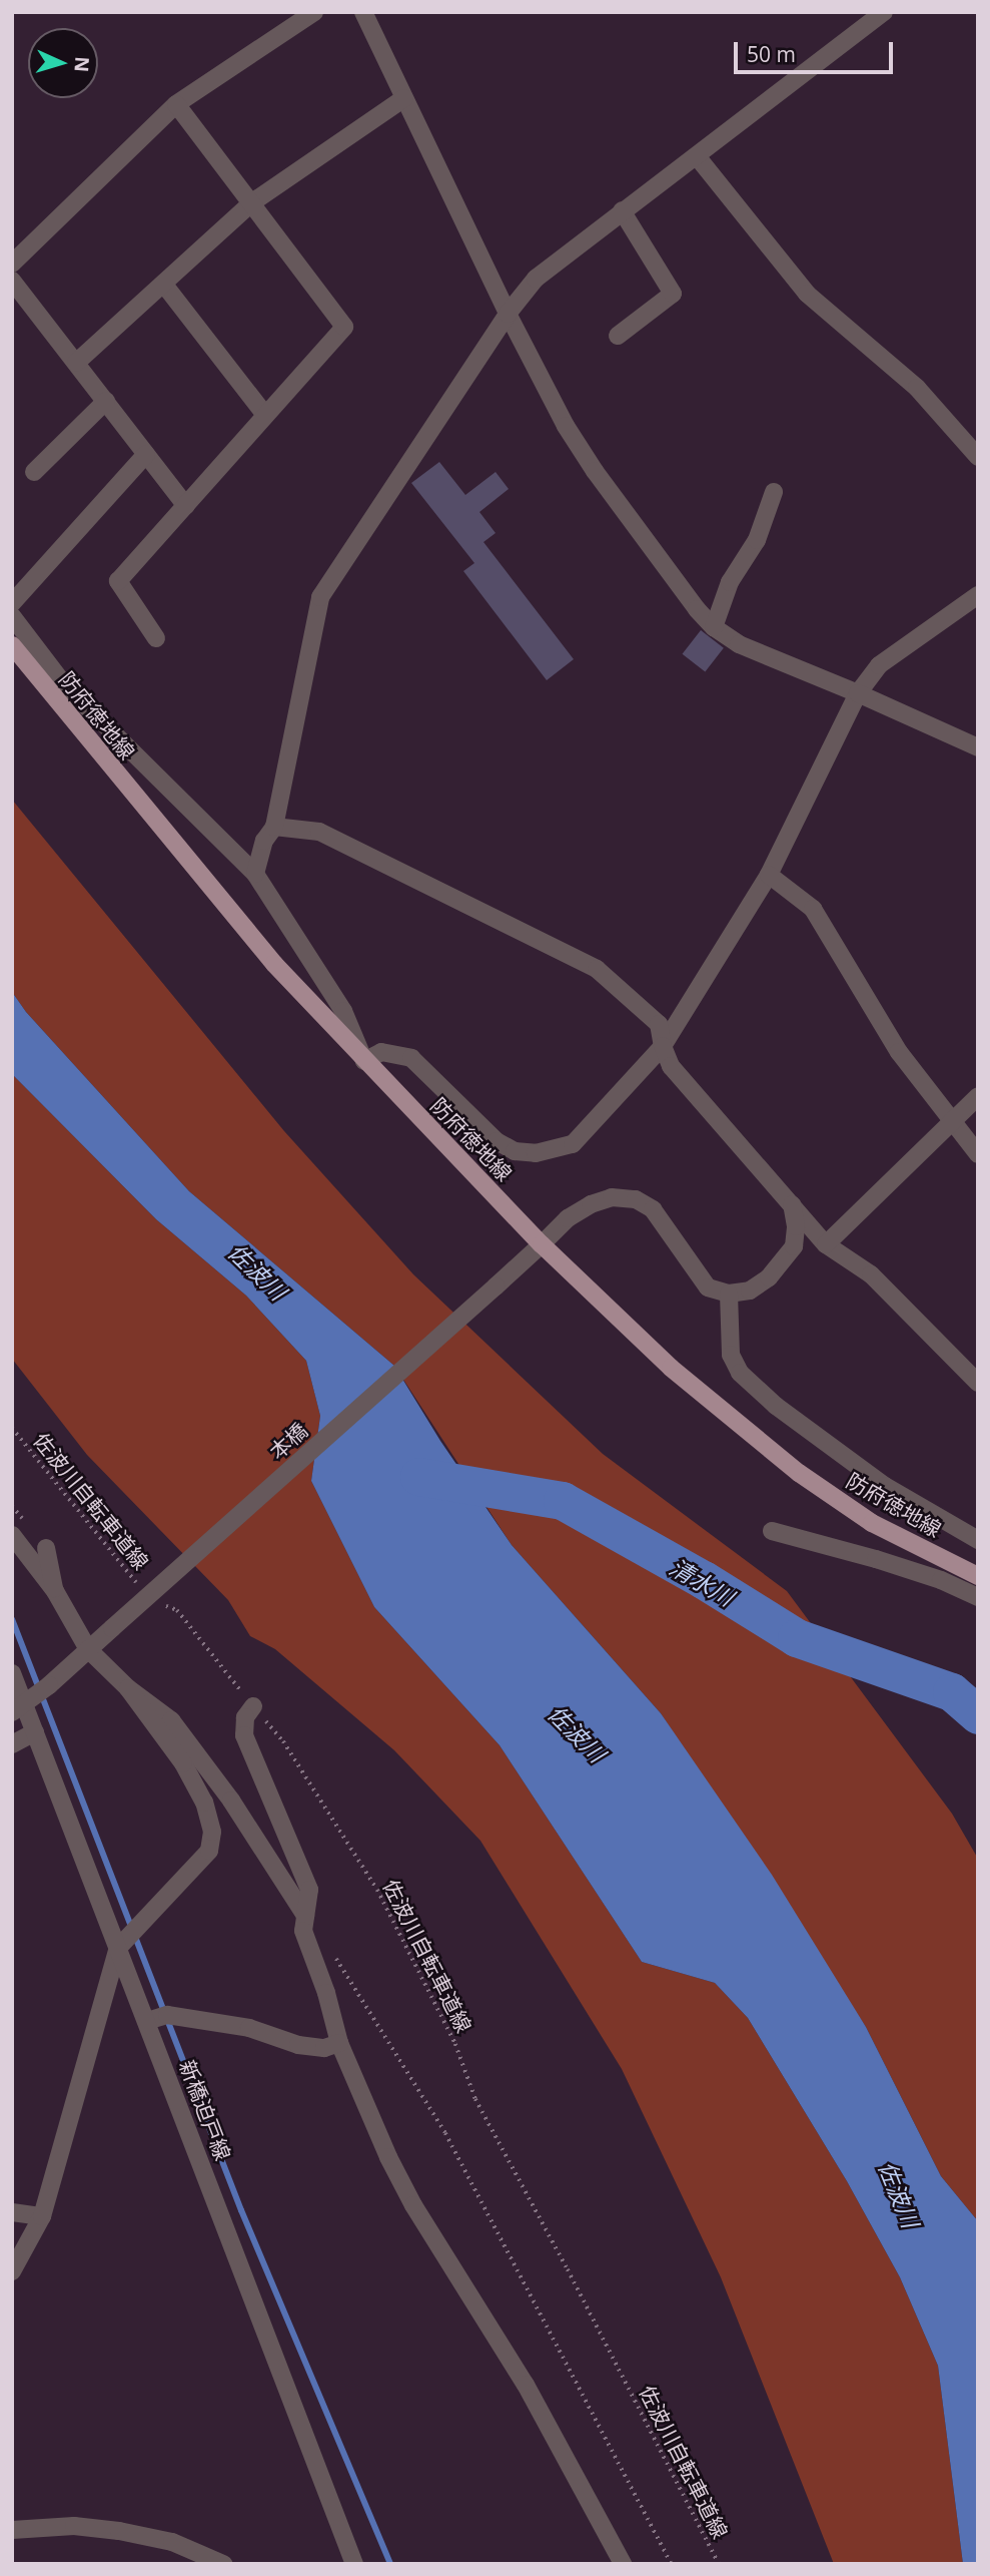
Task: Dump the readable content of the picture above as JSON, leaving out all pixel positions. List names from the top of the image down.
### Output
{
  "streets": {
    "main road": ["防府徳地線"],
    "street": ["本橋", "新橋迫戸線"],
    "path": ["佐波川自転車道線"]
  },
  "crossings": [
    ["防府徳地線", "本橋"]
  ],
  "water": ["佐波川", "清水川"],
  "scale_bar": "50 m",
  "north": "right"
}
